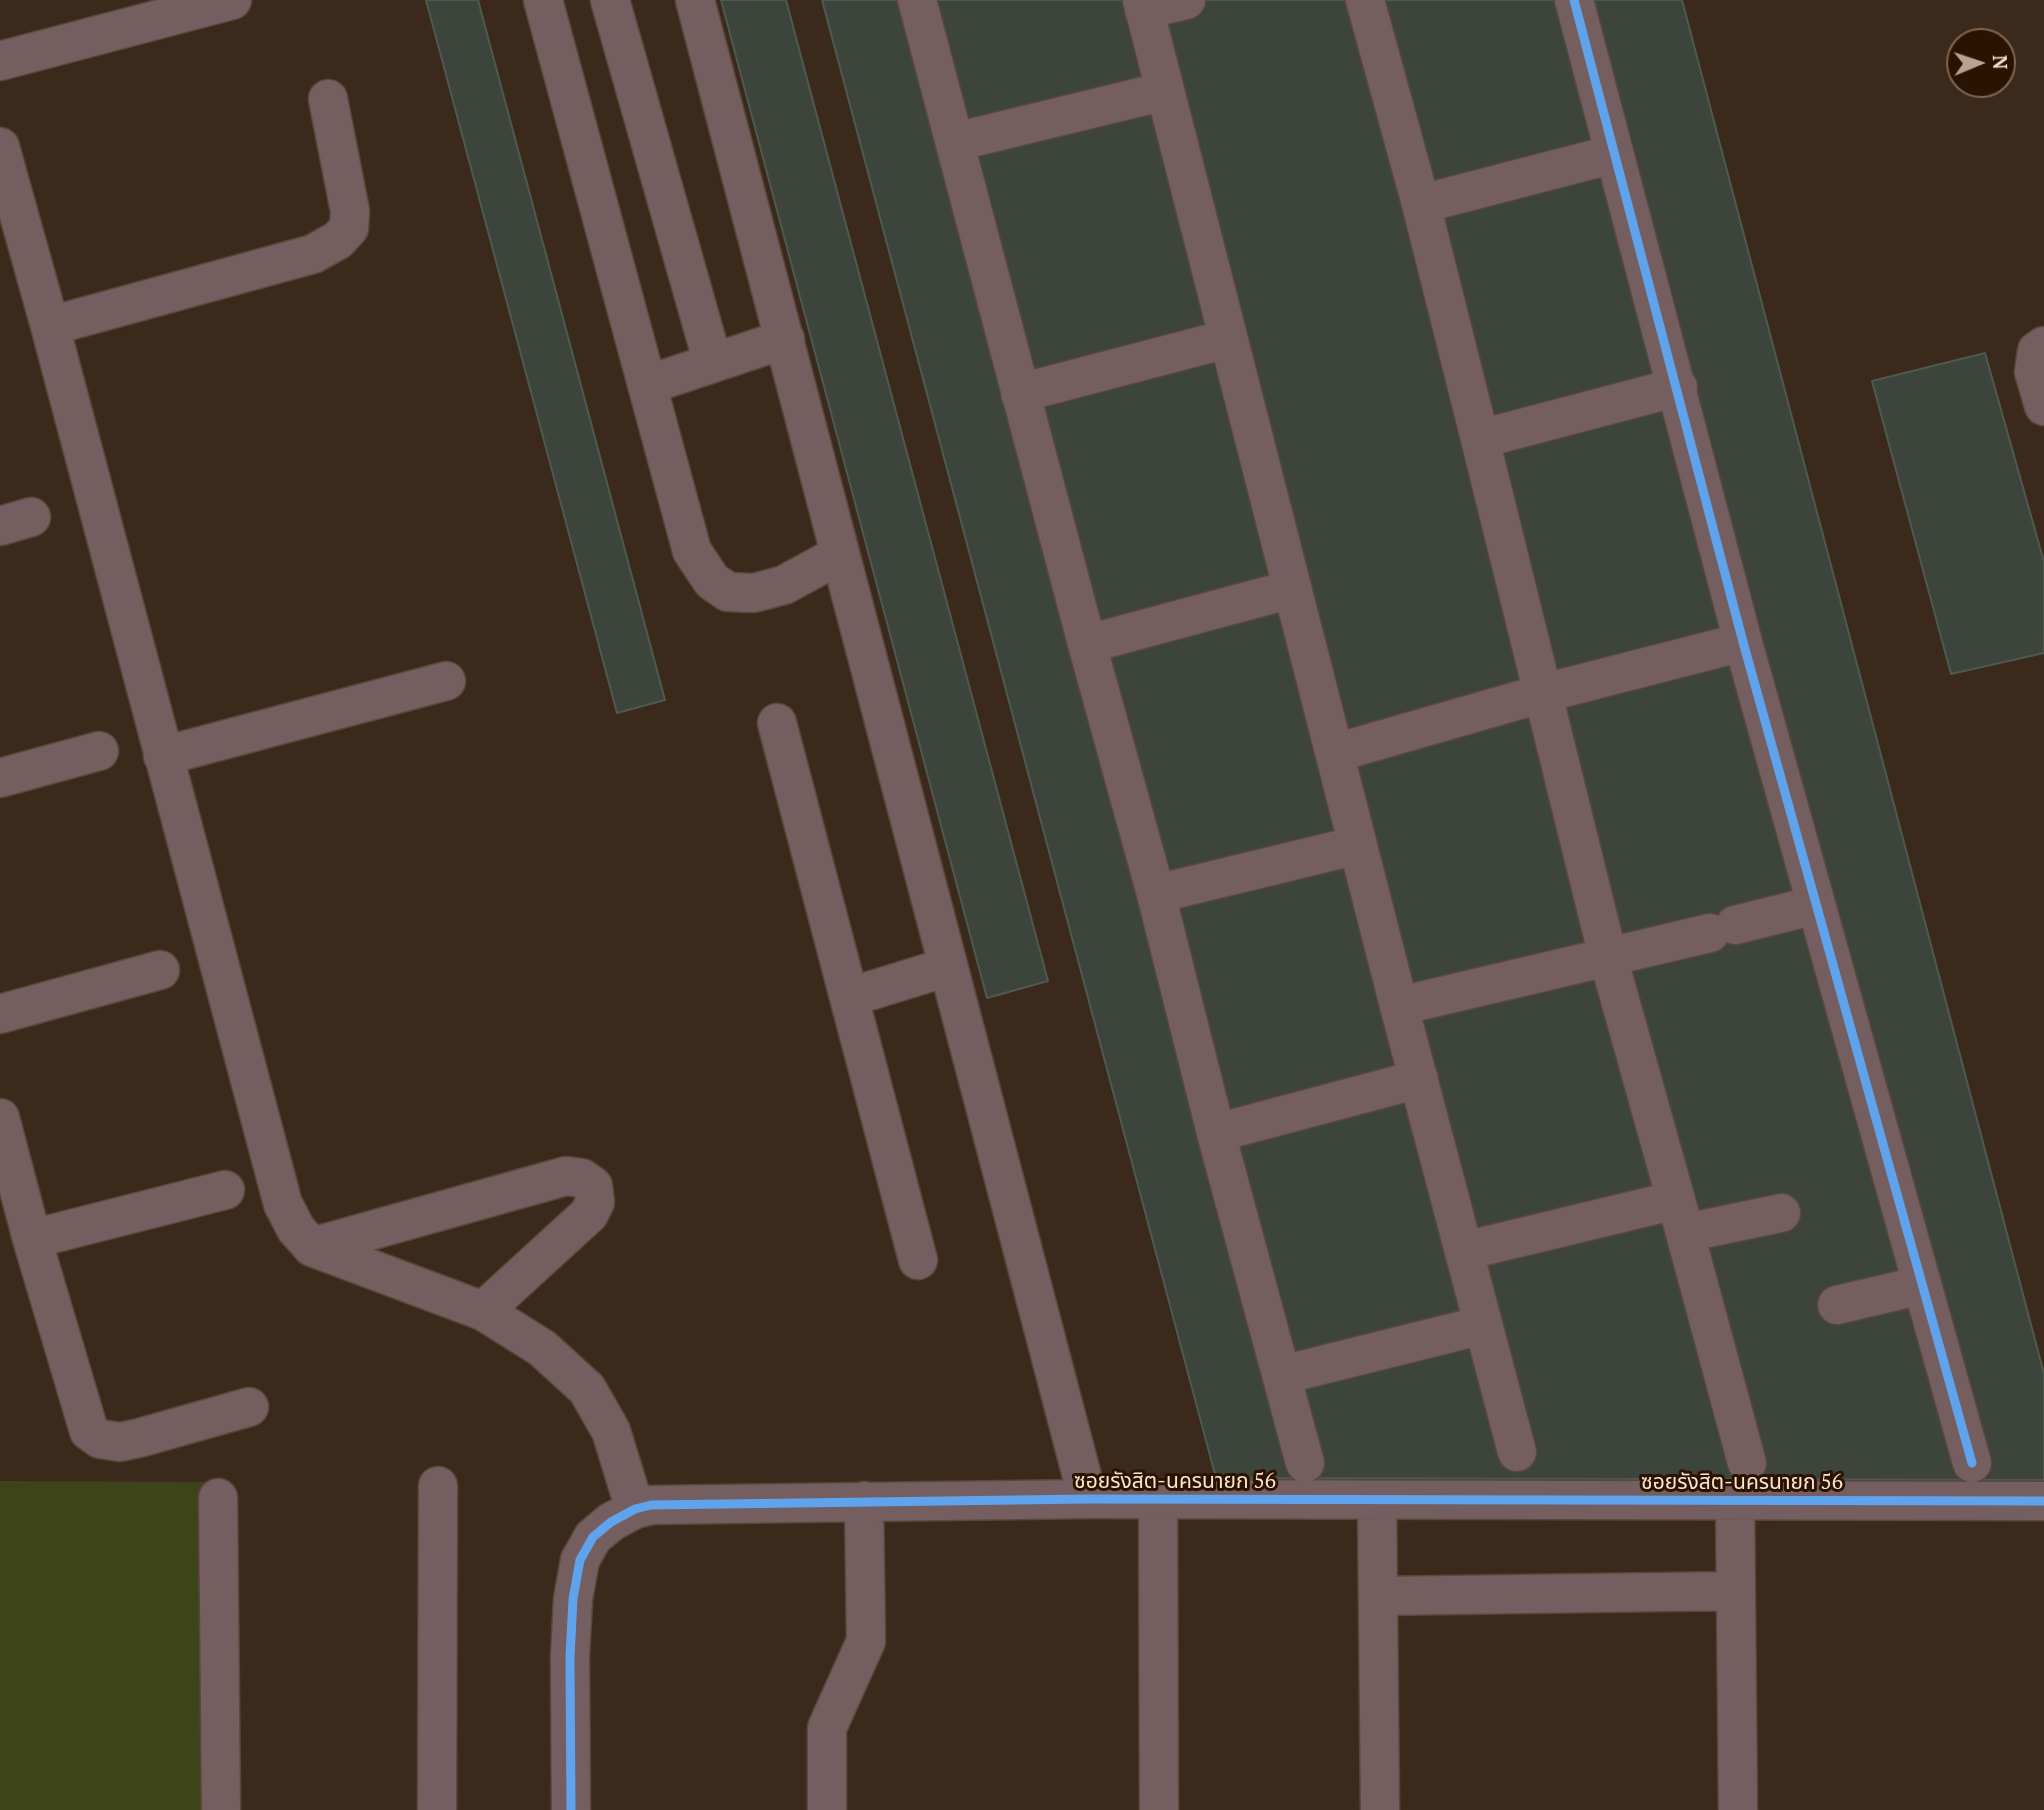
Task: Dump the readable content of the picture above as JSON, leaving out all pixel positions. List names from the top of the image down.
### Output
{
  "streets": {
    "street": ["ซอยรังสิต-นครนายก 56"]
  },
  "north": "right"
}
